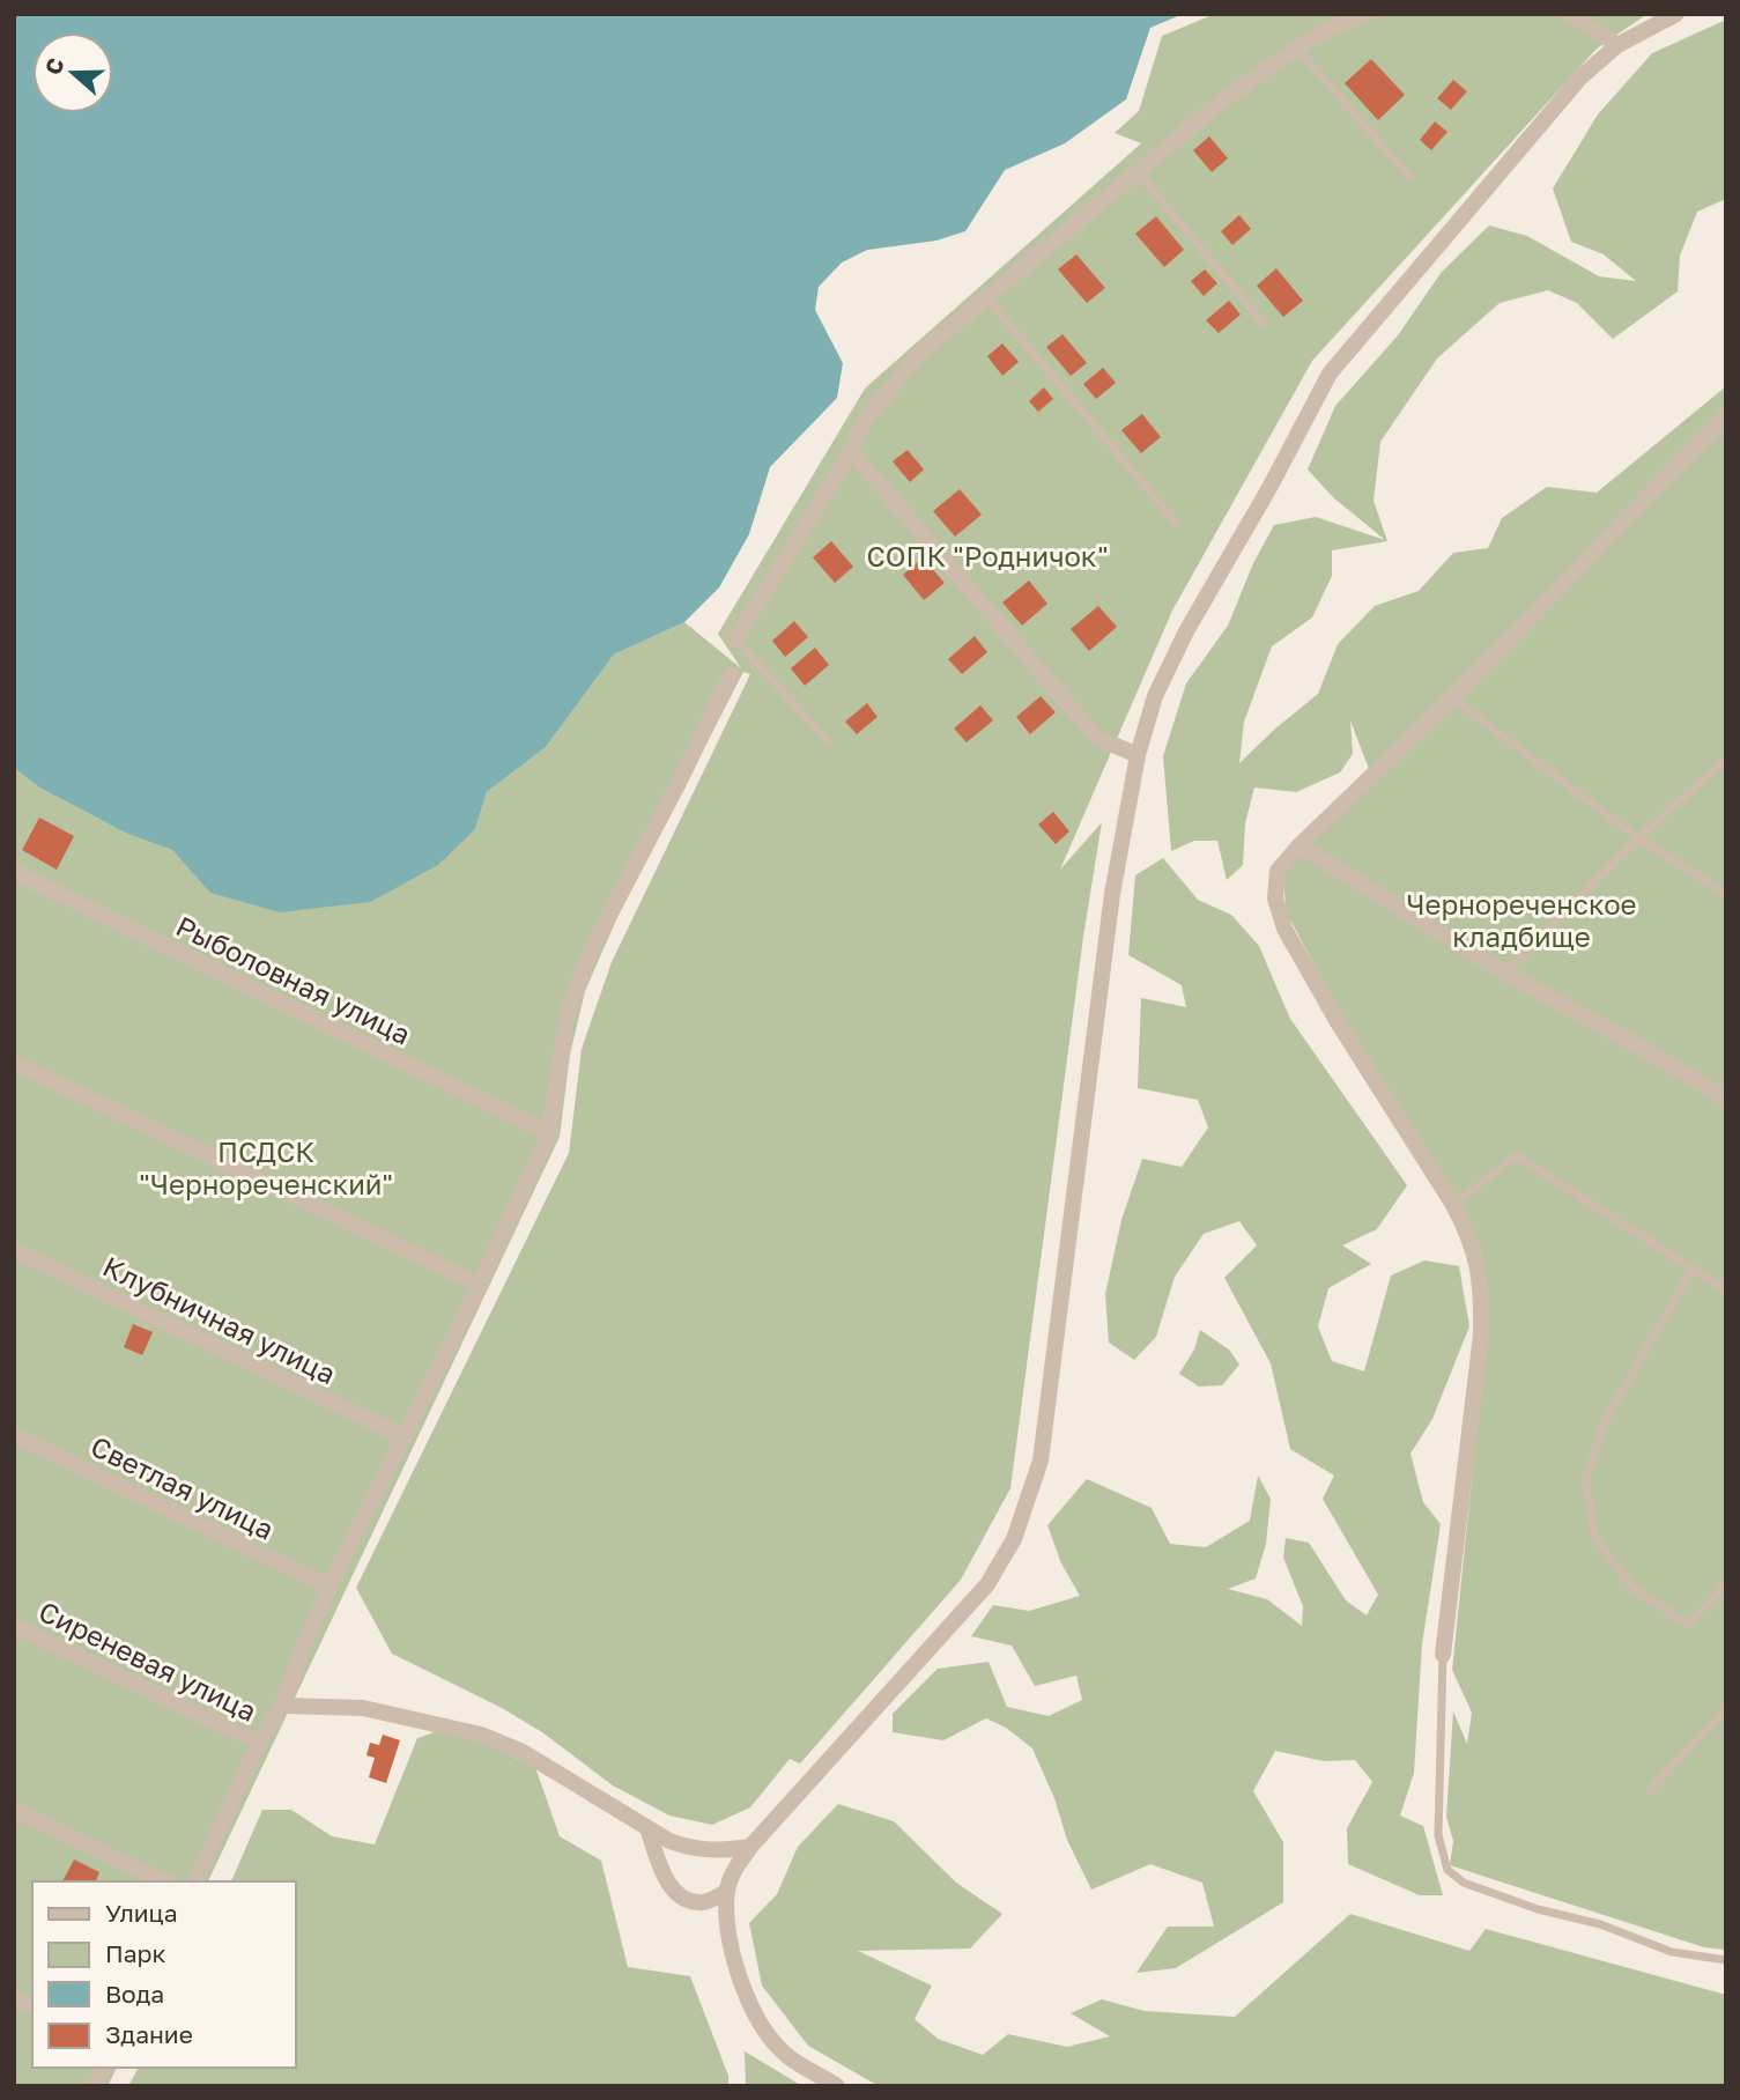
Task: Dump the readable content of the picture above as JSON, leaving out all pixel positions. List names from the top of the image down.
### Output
{
  "streets": {
    "street": [
      "Рыболовная улица",
      "Клубничная улица",
      "Светлая улица",
      "Сиреневая улица"
    ]
  },
  "parks": ["СОПК \"Родничок\"", "Чернореченское кладбище", "ПСДСК \"Чернореченский\""],
  "legend": [
    "Улица",
    "Парк",
    "Вода",
    "Здание"
  ],
  "north": "left"
}
